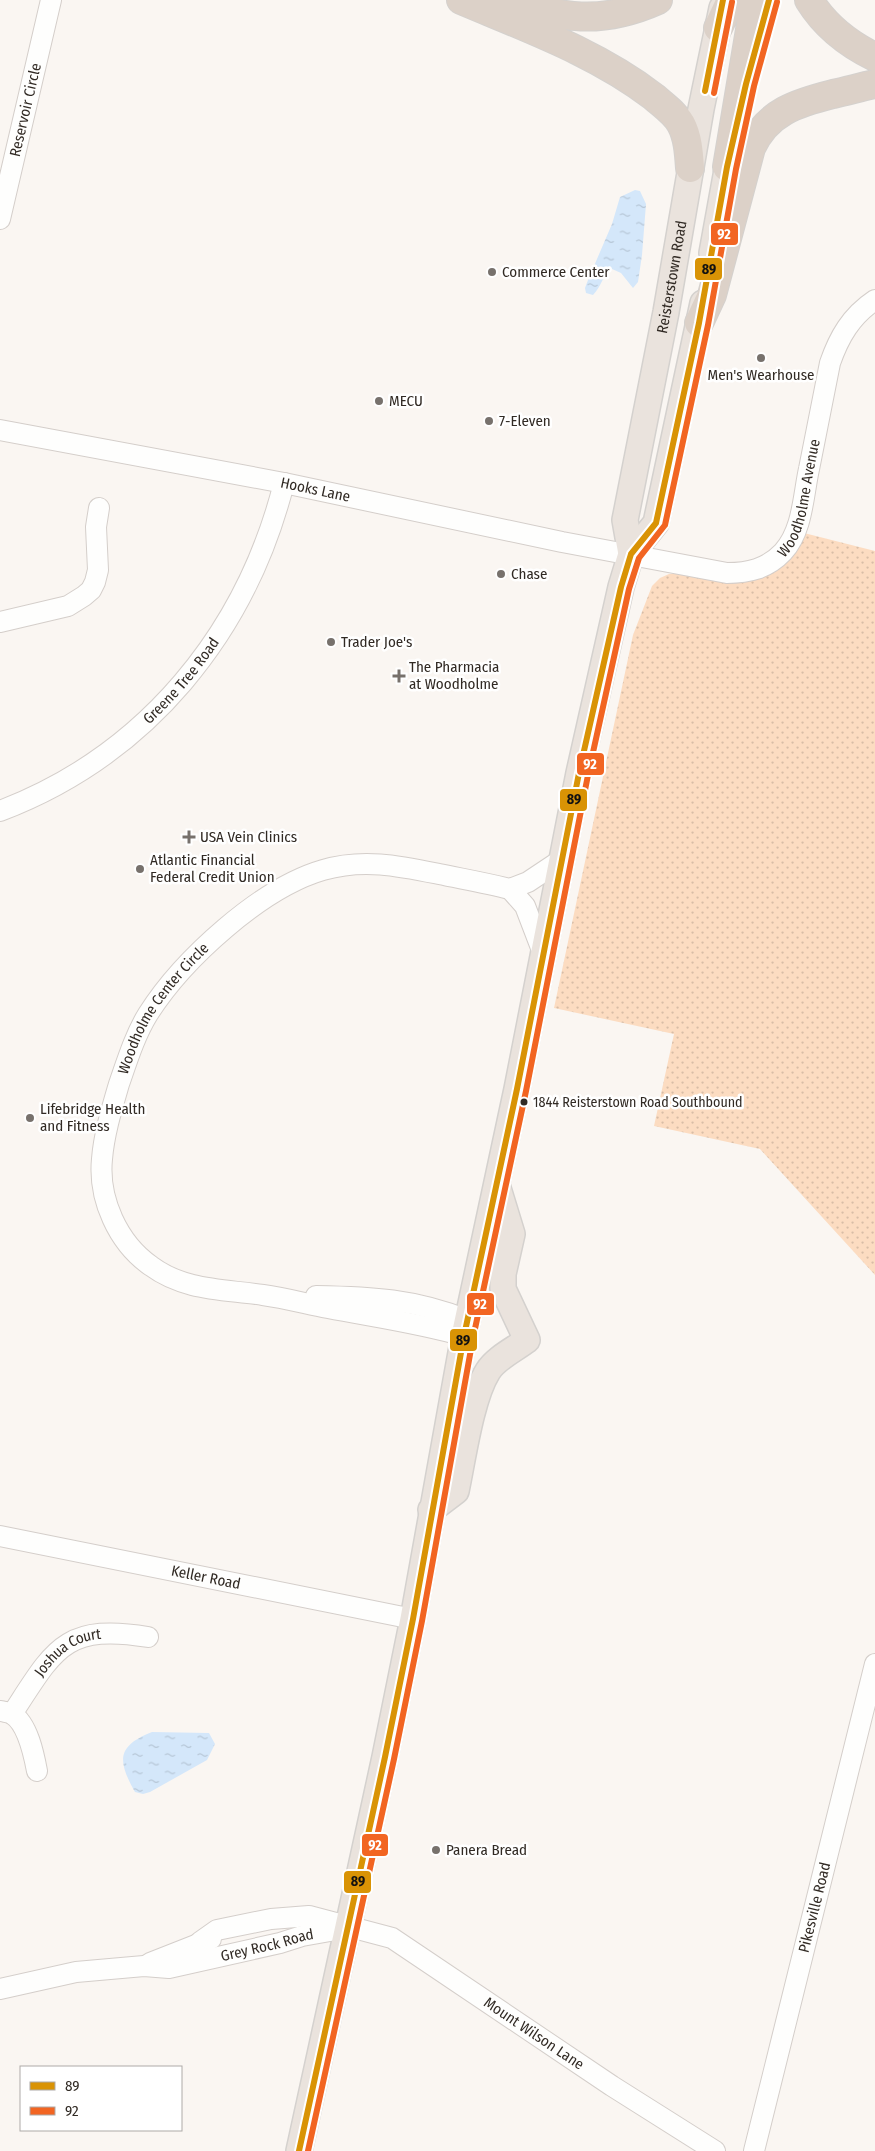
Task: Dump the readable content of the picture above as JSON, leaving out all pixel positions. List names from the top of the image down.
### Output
{
  "streets": {
    "main road": ["Reisterstown Road"],
    "street": [
      "Reservoir Circle",
      "Hooks Lane",
      "Woodholme Avenue",
      "Greene Tree Road",
      "Woodholme Center Circle",
      "Keller Road",
      "Joshua Court",
      "Pikesville Road",
      "Grey Rock Road",
      "Mount Wilson Lane"
    ]
  },
  "crossings": [
    ["Reisterstown Road", "Hooks Lane"],
    ["Reisterstown Road", "Woodholme Avenue"],
    ["Reisterstown Road", "Woodholme Center Circle"],
    ["Reisterstown Road", "Keller Road"],
    ["Reisterstown Road", "Grey Rock Road"],
    ["Reisterstown Road", "Mount Wilson Lane"],
    ["Hooks Lane", "Woodholme Avenue"],
    ["Hooks Lane", "Greene Tree Road"],
    ["Grey Rock Road", "Mount Wilson Lane"]
  ],
  "places": {
    "other": [
      "Commerce Center",
      "Men's Wearhouse",
      "MECU",
      "7-Eleven",
      "Chase",
      "Trader Joe's",
      "Atlantic Financial Federal Credit Union",
      "1844 Reisterstown Road Southbound",
      "Lifebridge Health and Fitness",
      "Panera Bread"
    ],
    "health": ["The Pharmacia at Woodholme", "USA Vein Clinics"]
  },
  "lines": ["transit line 89", "transit line 92"],
  "legend": ["89", "92"]
}
